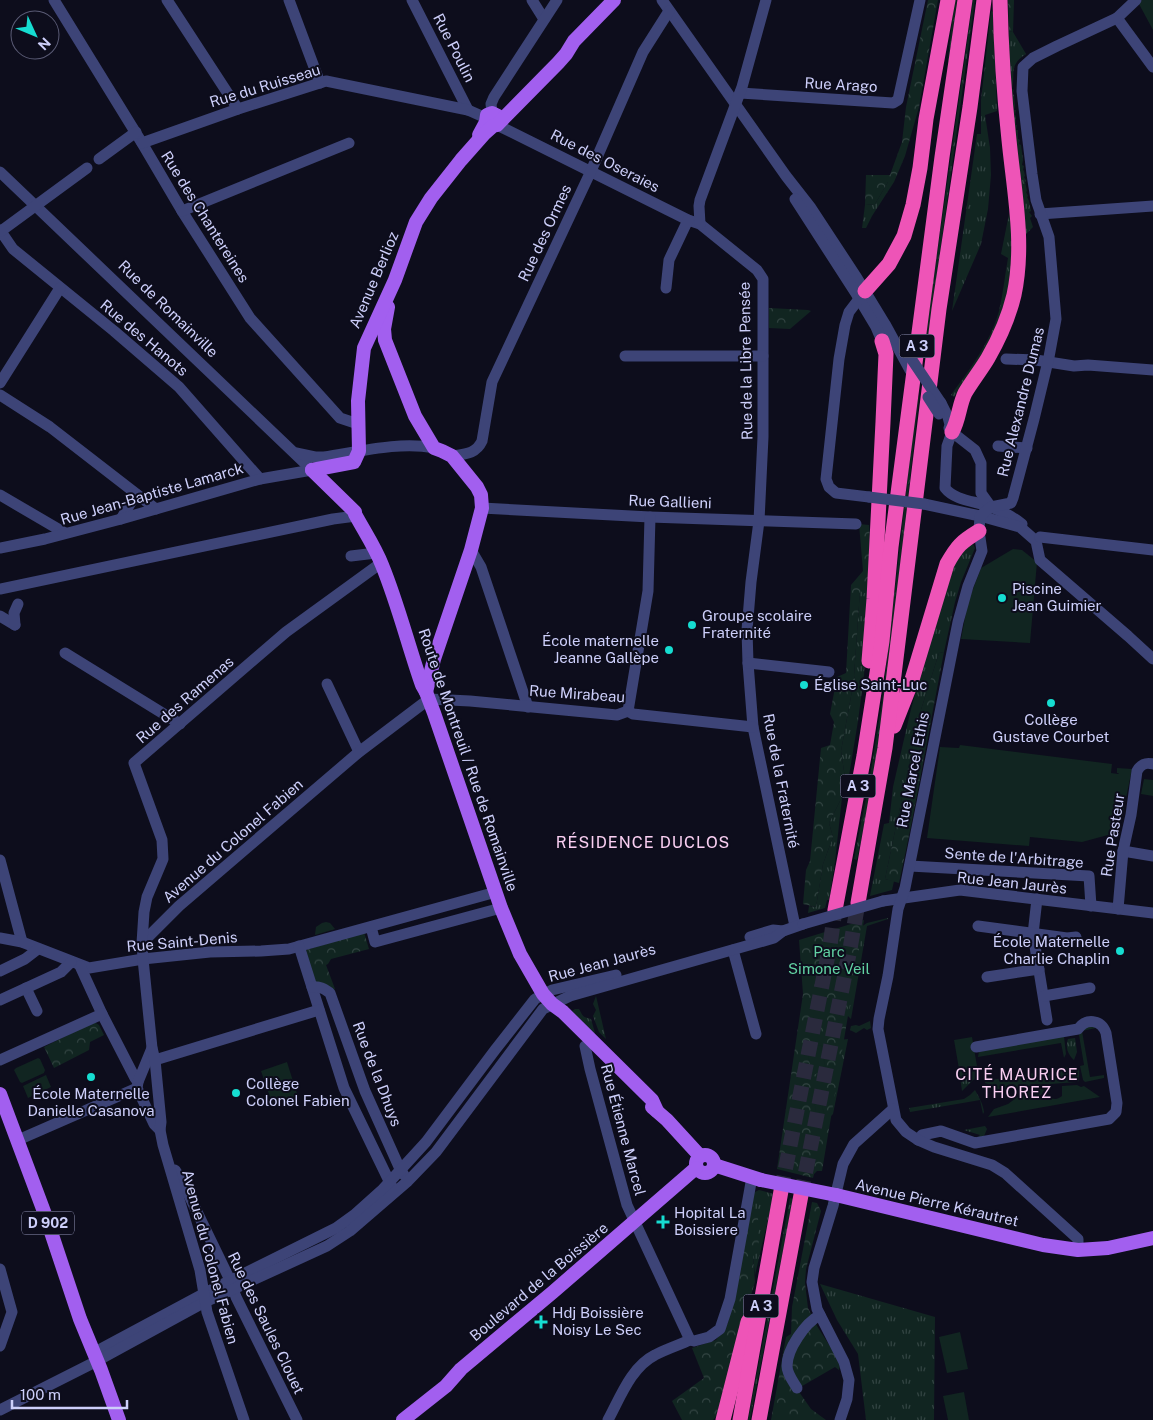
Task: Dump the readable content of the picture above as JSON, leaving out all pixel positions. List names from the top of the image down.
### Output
{
  "streets": {
    "highway": ["A 3"],
    "main road": [
      "Avenue Berlioz",
      "Route de Montreuil / Rue de Romainville",
      "Avenue Pierre Kérautret",
      "D 902",
      "Boulevard de la Boissière"
    ],
    "street": [
      "Rue Poulin",
      "Rue Arago",
      "Rue du Ruisseau",
      "Rue des Oseraies",
      "Rue des Chantereines",
      "Rue des Ormes",
      "Rue de Romainville",
      "Rue des Hanots",
      "Rue de la Libre Pensée",
      "Rue Alexandre Dumas",
      "Rue Jean-Baptiste Lamarck",
      "Rue Gallieni",
      "Rue Mirabeau",
      "Rue des Ramenas",
      "Rue Marcel Ethis",
      "Rue de la Fraternité",
      "Rue Pasteur",
      "Avenue du Colonel Fabien",
      "Sente de l'Arbitrage",
      "Rue Jean Jaurès",
      "Rue Saint-Denis",
      "Rue de la Dhuys",
      "Rue Étienne Marcel",
      "Rue des Saules Clouet"
    ]
  },
  "crossings": [
    ["Rue Poulin", "Rue du Ruisseau"],
    ["Rue du Ruisseau", "Rue des Oseraies"],
    ["Rue du Ruisseau", "Rue des Chantereines"],
    ["Rue du Ruisseau", "Avenue Berlioz"],
    ["Rue des Oseraies", "Rue des Ormes"],
    ["Rue des Oseraies", "Avenue Berlioz"],
    ["Rue des Oseraies", "Rue de la Libre Pensée"],
    ["Rue des Chantereines", "Avenue Berlioz"],
    ["Rue de Romainville", "Rue Jean-Baptiste Lamarck"],
    ["Rue des Hanots", "Rue Jean-Baptiste Lamarck"],
    ["Rue de la Libre Pensée", "Rue Gallieni"],
    ["Rue de la Libre Pensée", "Rue de la Fraternité"],
    ["Rue Gallieni", "Rue de la Fraternité"],
    ["Rue Mirabeau", "Route de Montreuil / Rue de Romainville"],
    ["Rue Mirabeau", "Rue de la Fraternité"],
    ["Rue Mirabeau", "Avenue du Colonel Fabien"],
    ["Rue des Ramenas", "Route de Montreuil / Rue de Romainville"],
    ["Rue des Ramenas", "Avenue du Colonel Fabien"],
    ["Route de Montreuil / Rue de Romainville", "Avenue du Colonel Fabien"],
    ["Route de Montreuil / Rue de Romainville", "Rue Jean Jaurès"],
    ["Route de Montreuil / Rue de Romainville", "Rue Saint-Denis"],
    ["Route de Montreuil / Rue de Romainville", "Rue Étienne Marcel"],
    ["Rue Marcel Ethis", "Sente de l'Arbitrage"],
    ["Rue Marcel Ethis", "Rue Jean Jaurès"],
    ["Rue Marcel Ethis", "Avenue Pierre Kérautret"],
    ["Rue de la Fraternité", "Rue Jean Jaurès"],
    ["Rue Pasteur", "Rue Jean Jaurès"],
    ["Avenue du Colonel Fabien", "Rue Saint-Denis"],
    ["Avenue du Colonel Fabien", "Rue des Saules Clouet"],
    ["Sente de l'Arbitrage", "Rue Jean Jaurès"],
    ["Rue Saint-Denis", "Rue de la Dhuys"],
    ["Rue Étienne Marcel", "Boulevard de la Boissière"],
    ["Avenue Pierre Kérautret", "Boulevard de la Boissière"]
  ],
  "districts": ["RÉSIDENCE DUCLOS", "CITÉ MAURICE THOREZ"],
  "parks": ["Parc Simone Veil"],
  "places": {
    "other": [
      "Piscine Jean Guimier",
      "Groupe scolaire Fraternité",
      "École maternelle Jeanne Gallèpe",
      "Église Saint-Luc",
      "Collège Gustave Courbet",
      "École Maternelle Charlie Chaplin",
      "École Maternelle Danielle Casanova",
      "Collège Colonel Fabien"
    ],
    "health": ["Hopital La Boissiere", "Hdj Boissière Noisy Le Sec"]
  },
  "scale_bar": "100 m",
  "north": "bottom right"
}
